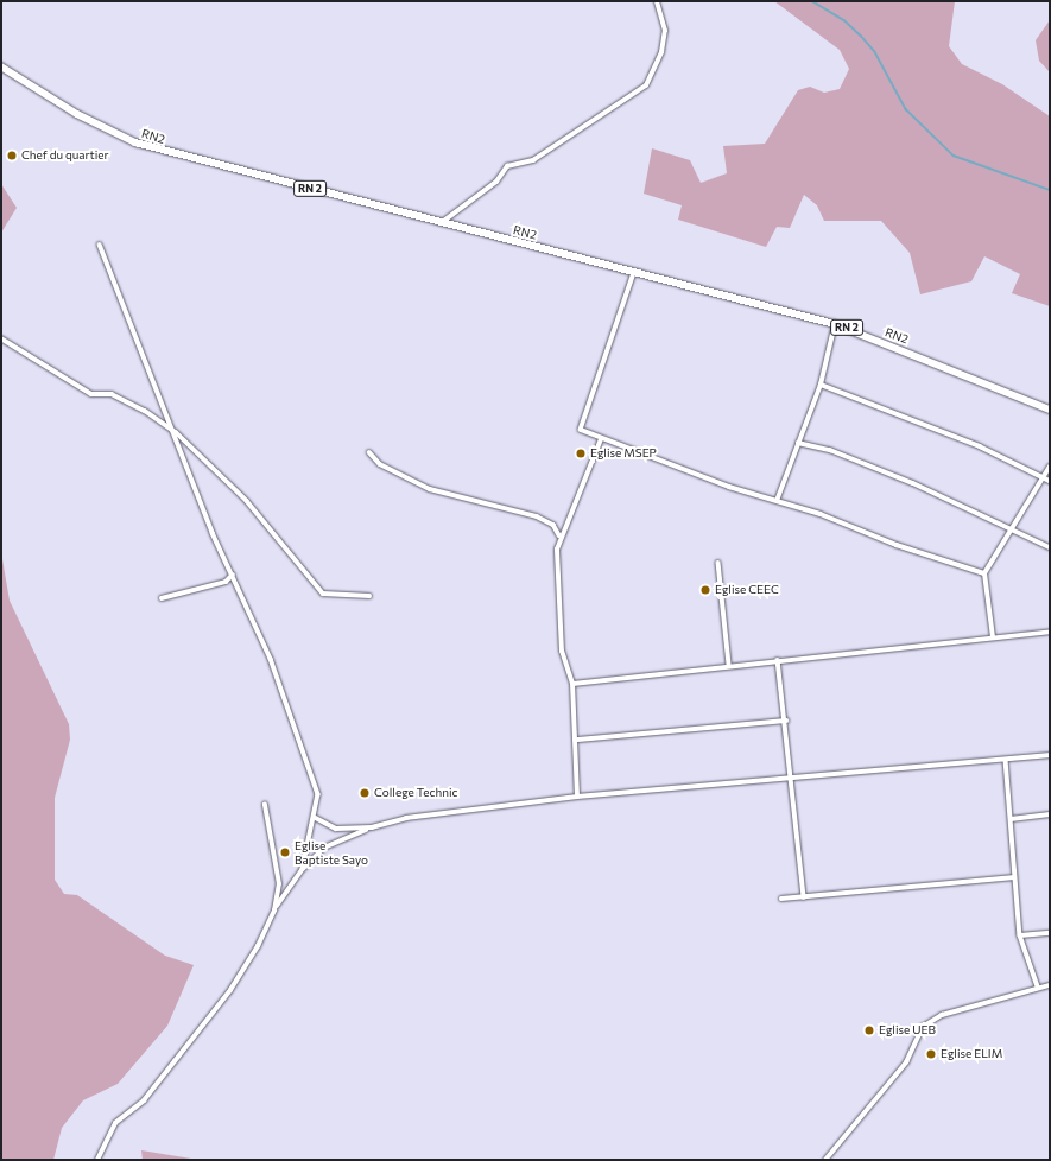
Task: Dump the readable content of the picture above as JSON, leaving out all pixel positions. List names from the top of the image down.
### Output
{
  "streets": {
    "main road": ["RN2", "RN 2"]
  },
  "places": [
    "Chef du quartier",
    "Eglise MSEP",
    "Eglise CEEC",
    "College Technic",
    "Eglise Baptiste Sayo",
    "Eglise UEB",
    "Eglise ELIM"
  ]
}
